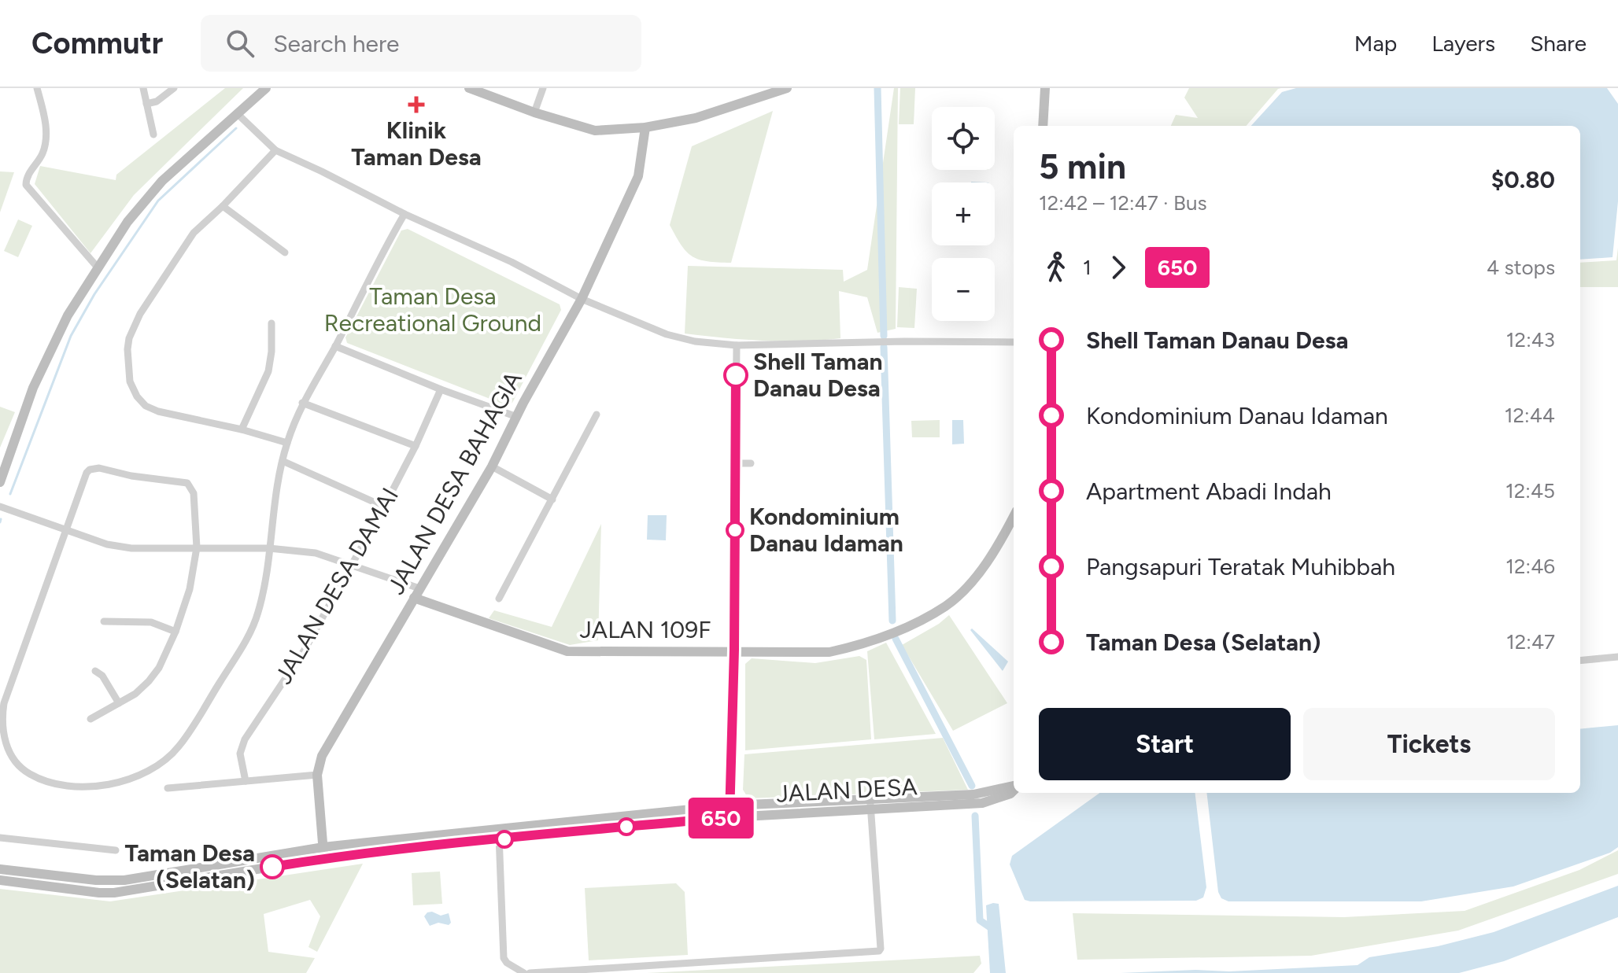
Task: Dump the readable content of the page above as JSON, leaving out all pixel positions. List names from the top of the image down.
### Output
{
  "streets": {
    "street": [
      "JALAN DESA BAHAGIA",
      "JALAN DESA DAMAI",
      "JALAN 109F",
      "JALAN DESA"
    ]
  },
  "crossings": [
    ["JALAN DESA BAHAGIA", "JALAN 109F"],
    ["JALAN DESA BAHAGIA", "JALAN DESA"]
  ],
  "parks": ["Taman Desa Recreational Ground"],
  "places": {
    "health": ["Klinik Taman Desa"],
    "other": ["Shell Taman Danau Desa", "Kondominium Danau Idaman", "Taman Desa (Selatan)"]
  },
  "lines": ["bus line 650"],
  "page": {
    "header": "Commutr",
    "search": "Search here",
    "nav": ["Map", "Layers", "Share"],
    "on_map": "650",
    "map_buttons": ["+", "−"],
    "heading": ["5 min", "12:42 – 12:47 · Bus", "$0.80"],
    "legs": ["1", "650", "4 stops"],
    "list": [
      {
        "name": "Shell Taman Danau Desa",
        "value": "12:43"
      },
      {
        "name": "Kondominium Danau Idaman",
        "value": "12:44"
      },
      {
        "name": "Apartment Abadi Indah",
        "value": "12:45"
      },
      {
        "name": "Pangsapuri Teratak Muhibbah",
        "value": "12:46"
      },
      {
        "name": "Taman Desa (Selatan)",
        "value": "12:47"
      }
    ],
    "buttons": ["Start", "Tickets"]
  }
}
